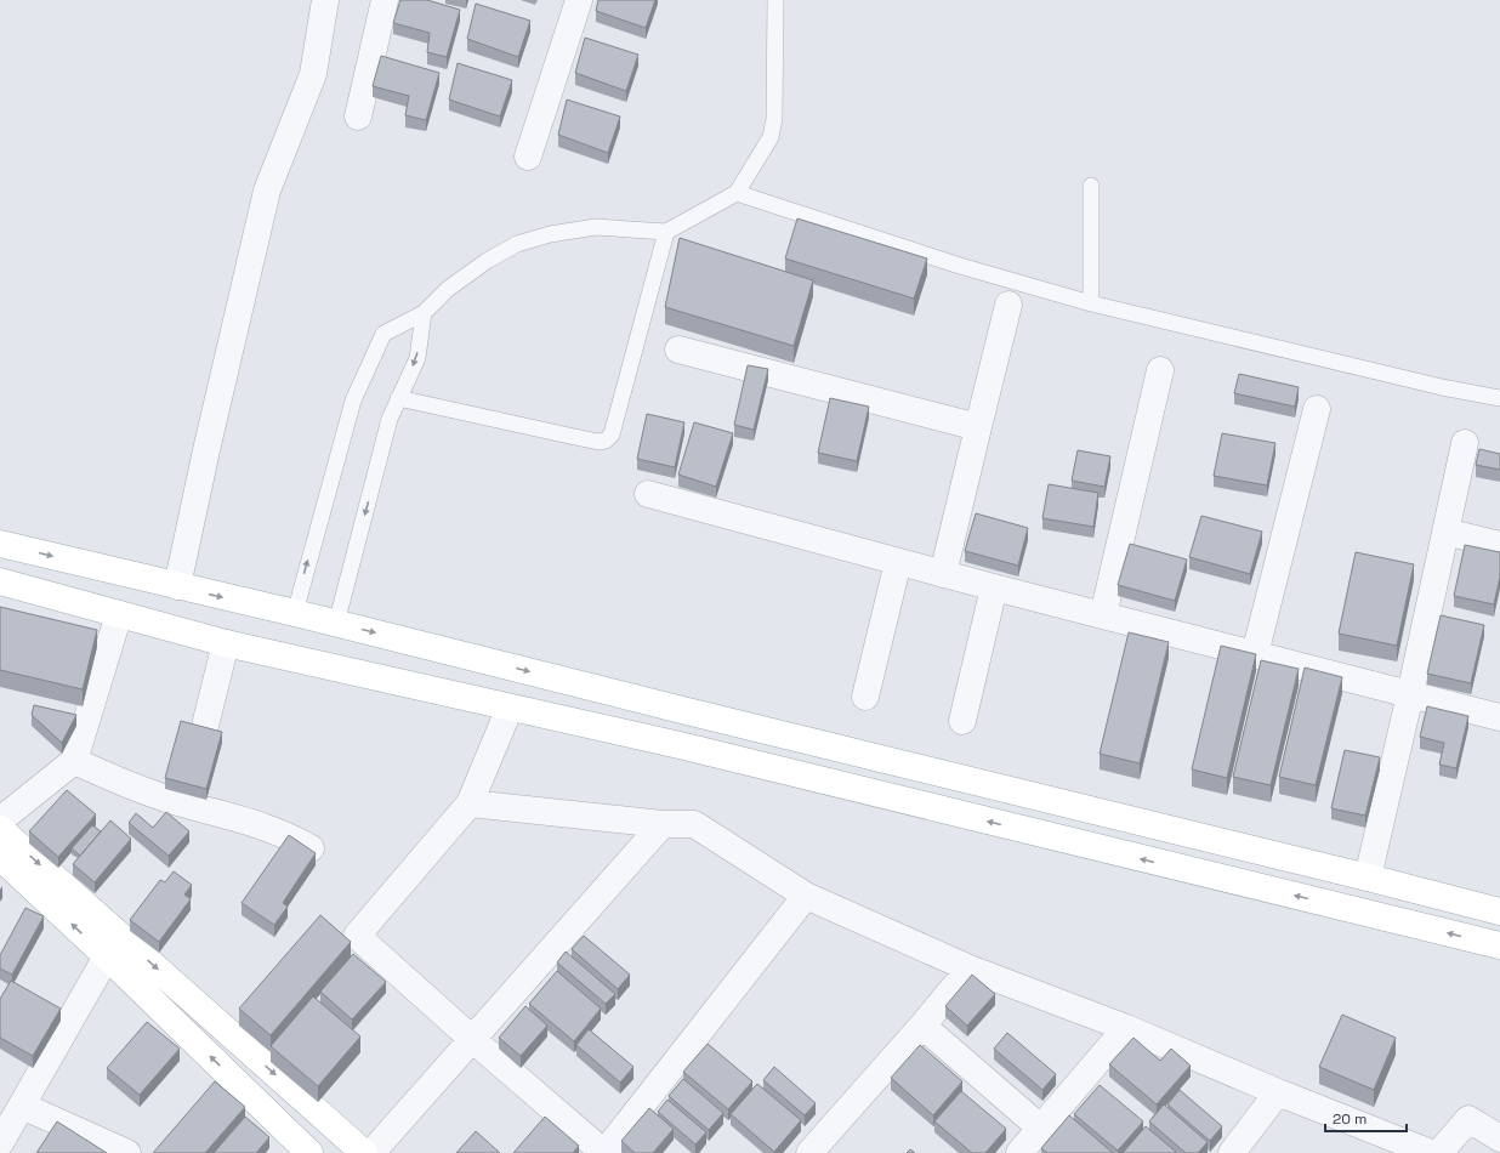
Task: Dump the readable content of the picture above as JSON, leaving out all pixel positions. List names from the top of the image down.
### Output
{
  "scale_bar": "20 m"
}
